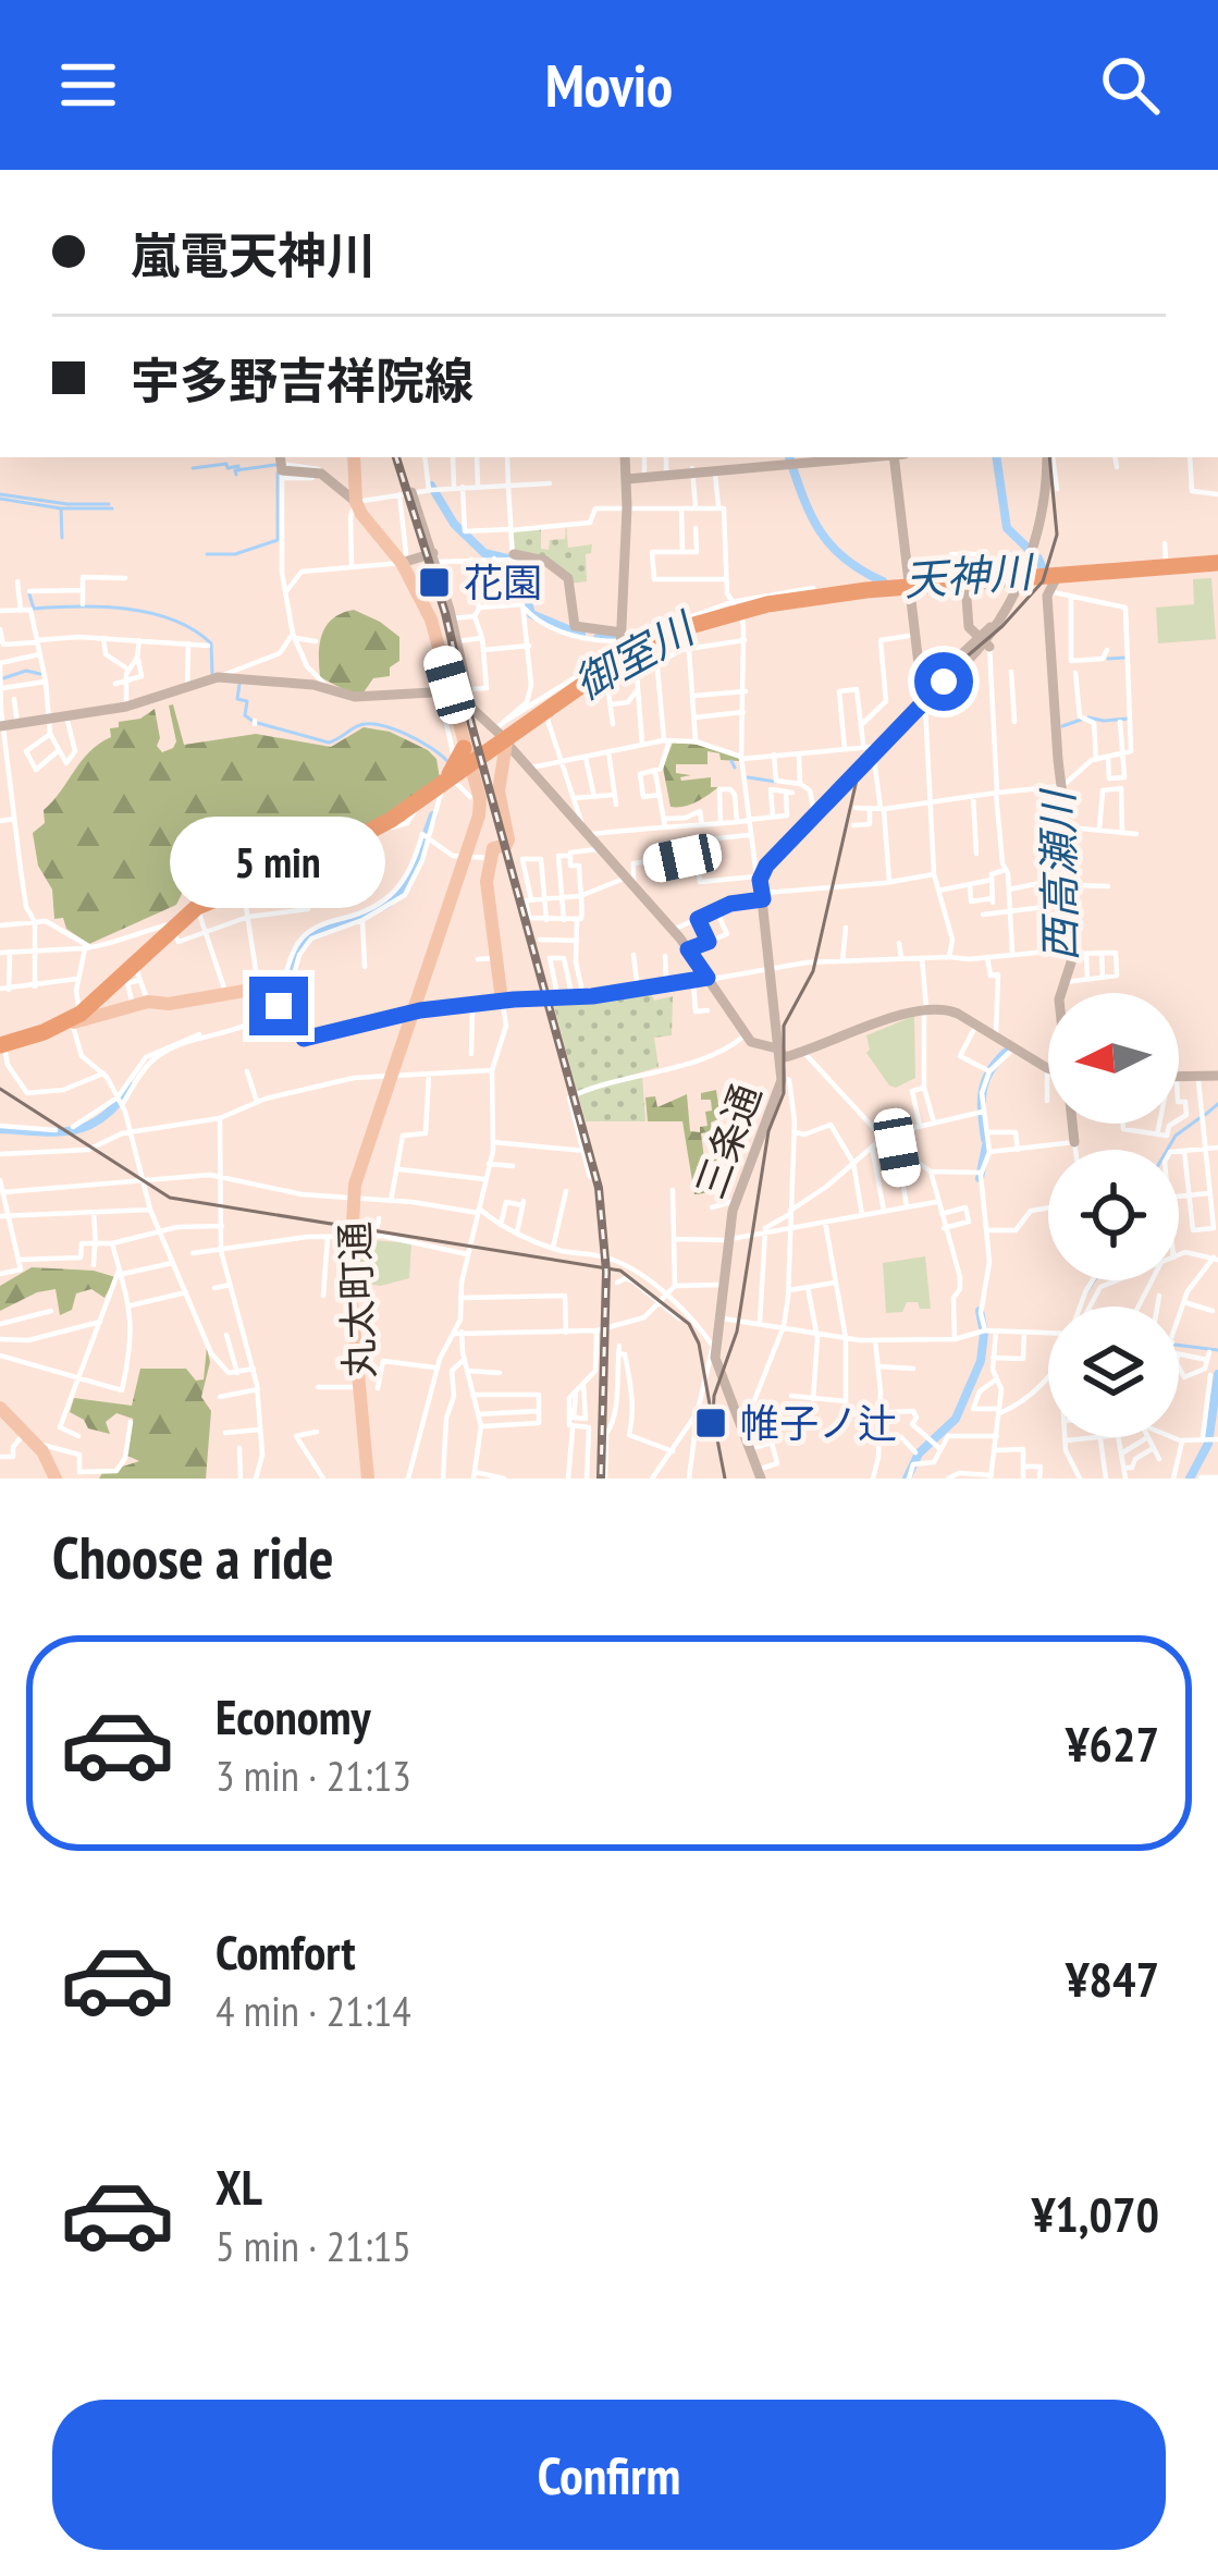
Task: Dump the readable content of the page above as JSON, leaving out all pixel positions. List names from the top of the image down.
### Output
{
  "streets": {
    "main road": ["三条通", "丸太町通"]
  },
  "water": ["天神川", "御室川", "西高瀬川"],
  "places": {
    "transit": ["花園", "帷子ノ辻"]
  },
  "north": "left",
  "page": {
    "header": "Movio",
    "banner": ["嵐電天神川", "宇多野吉祥院線"],
    "bubble": "5 min",
    "heading": "Choose a ride",
    "list": [
      {
        "name": "Economy",
        "note": "3 min · 21:13",
        "value": "¥627"
      },
      {
        "name": "Comfort",
        "note": "4 min · 21:14",
        "value": "¥847"
      },
      {
        "name": "XL",
        "note": "5 min · 21:15",
        "value": "¥1,070"
      }
    ],
    "buttons": "Confirm"
  }
}
